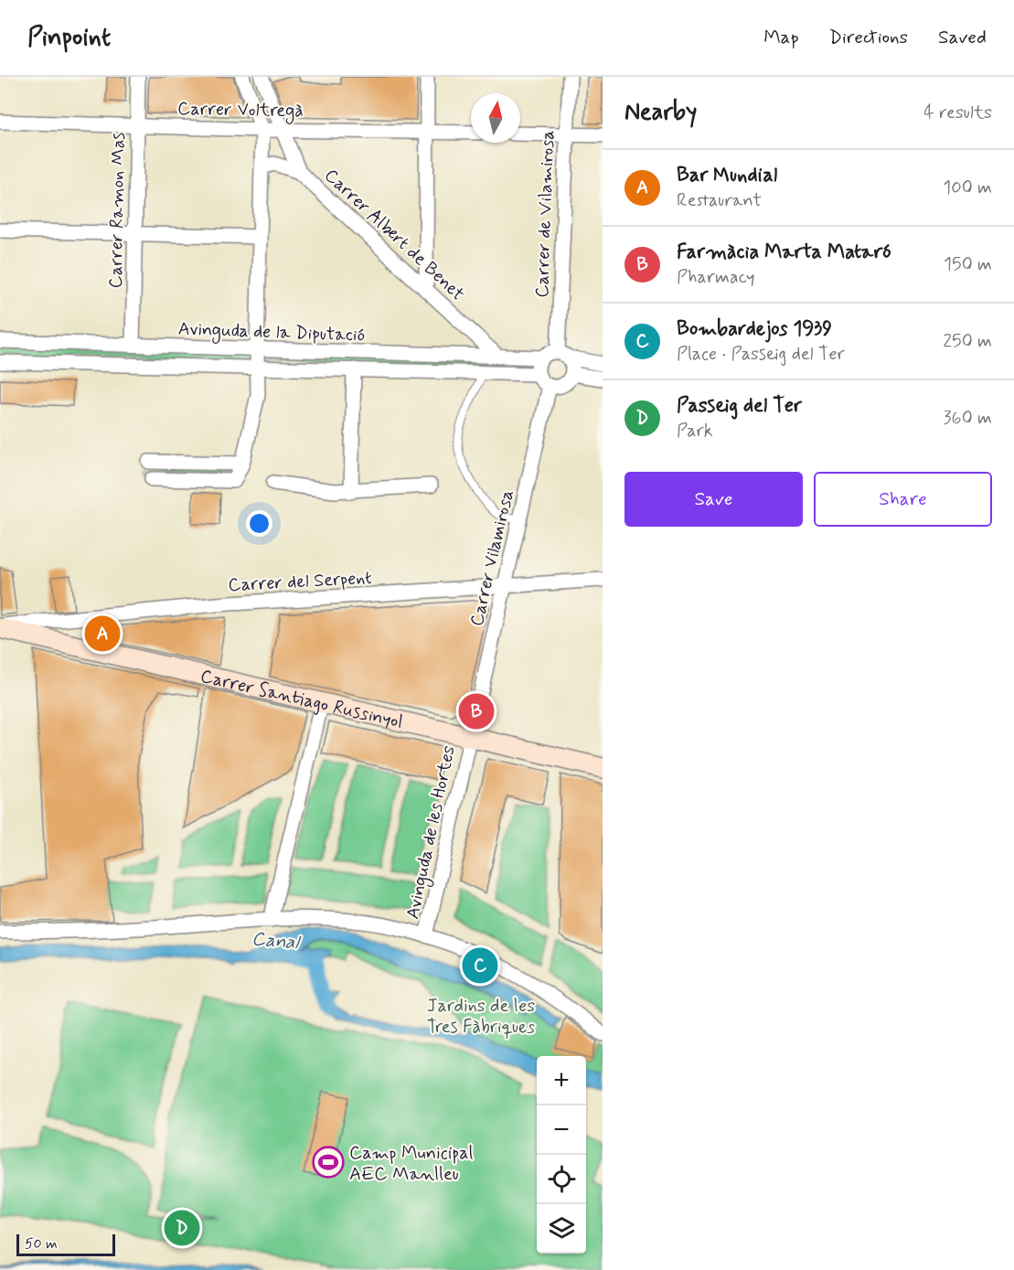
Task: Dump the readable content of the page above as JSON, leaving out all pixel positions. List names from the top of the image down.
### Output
{
  "streets": {
    "street": [
      "Carrer Voltregà",
      "Carrer Ramon Mas",
      "Carrer de Vilamirosa",
      "Carrer Albert de Benet",
      "Avinguda de la Diputació",
      "Carrer Vilamirosa",
      "Carrer del Serpent",
      "Carrer Santiago Russinyol",
      "Avinguda de les Hortes"
    ]
  },
  "crossings": [
    ["Carrer Voltregà", "Carrer Ramon Mas"],
    ["Carrer Voltregà", "Carrer Albert de Benet"],
    ["Carrer Ramon Mas", "Avinguda de la Diputació"],
    ["Carrer de Vilamirosa", "Avinguda de la Diputació"],
    ["Carrer de Vilamirosa", "Carrer Vilamirosa"],
    ["Carrer Albert de Benet", "Avinguda de la Diputació"],
    ["Avinguda de la Diputació", "Carrer Vilamirosa"],
    ["Carrer Vilamirosa", "Carrer del Serpent"],
    ["Carrer Vilamirosa", "Carrer Santiago Russinyol"],
    ["Carrer Vilamirosa", "Avinguda de les Hortes"],
    ["Carrer del Serpent", "Carrer Santiago Russinyol"],
    ["Carrer Santiago Russinyol", "Avinguda de les Hortes"]
  ],
  "water": ["Canal"],
  "parks": ["Jardins de les Tres Fàbriques"],
  "places": {
    "sports": ["Camp Municipal AEC Manlleu"]
  },
  "scale_bar": "50 m",
  "north": "top",
  "page": {
    "header": "Pinpoint",
    "nav": ["Map", "Directions", "Saved"],
    "heading": ["Nearby", "4 results"],
    "list": [
      {
        "mark": "A",
        "name": "Bar Mundial",
        "note": "Restaurant",
        "value": "100 m"
      },
      {
        "mark": "B",
        "name": "Farmàcia Marta Mataró",
        "note": "Pharmacy",
        "value": "150 m"
      },
      {
        "mark": "C",
        "name": "Bombardejos 1939",
        "note": "Place · Passeig del Ter",
        "value": "250 m"
      },
      {
        "mark": "D",
        "name": "Passeig del Ter",
        "note": "Park",
        "value": "360 m"
      }
    ],
    "buttons": ["Save", "Share"],
    "pins": [
      "A",
      "B",
      "C",
      "D"
    ],
    "map_buttons": ["+", "−"],
    "scale": "50 m"
  }
}
